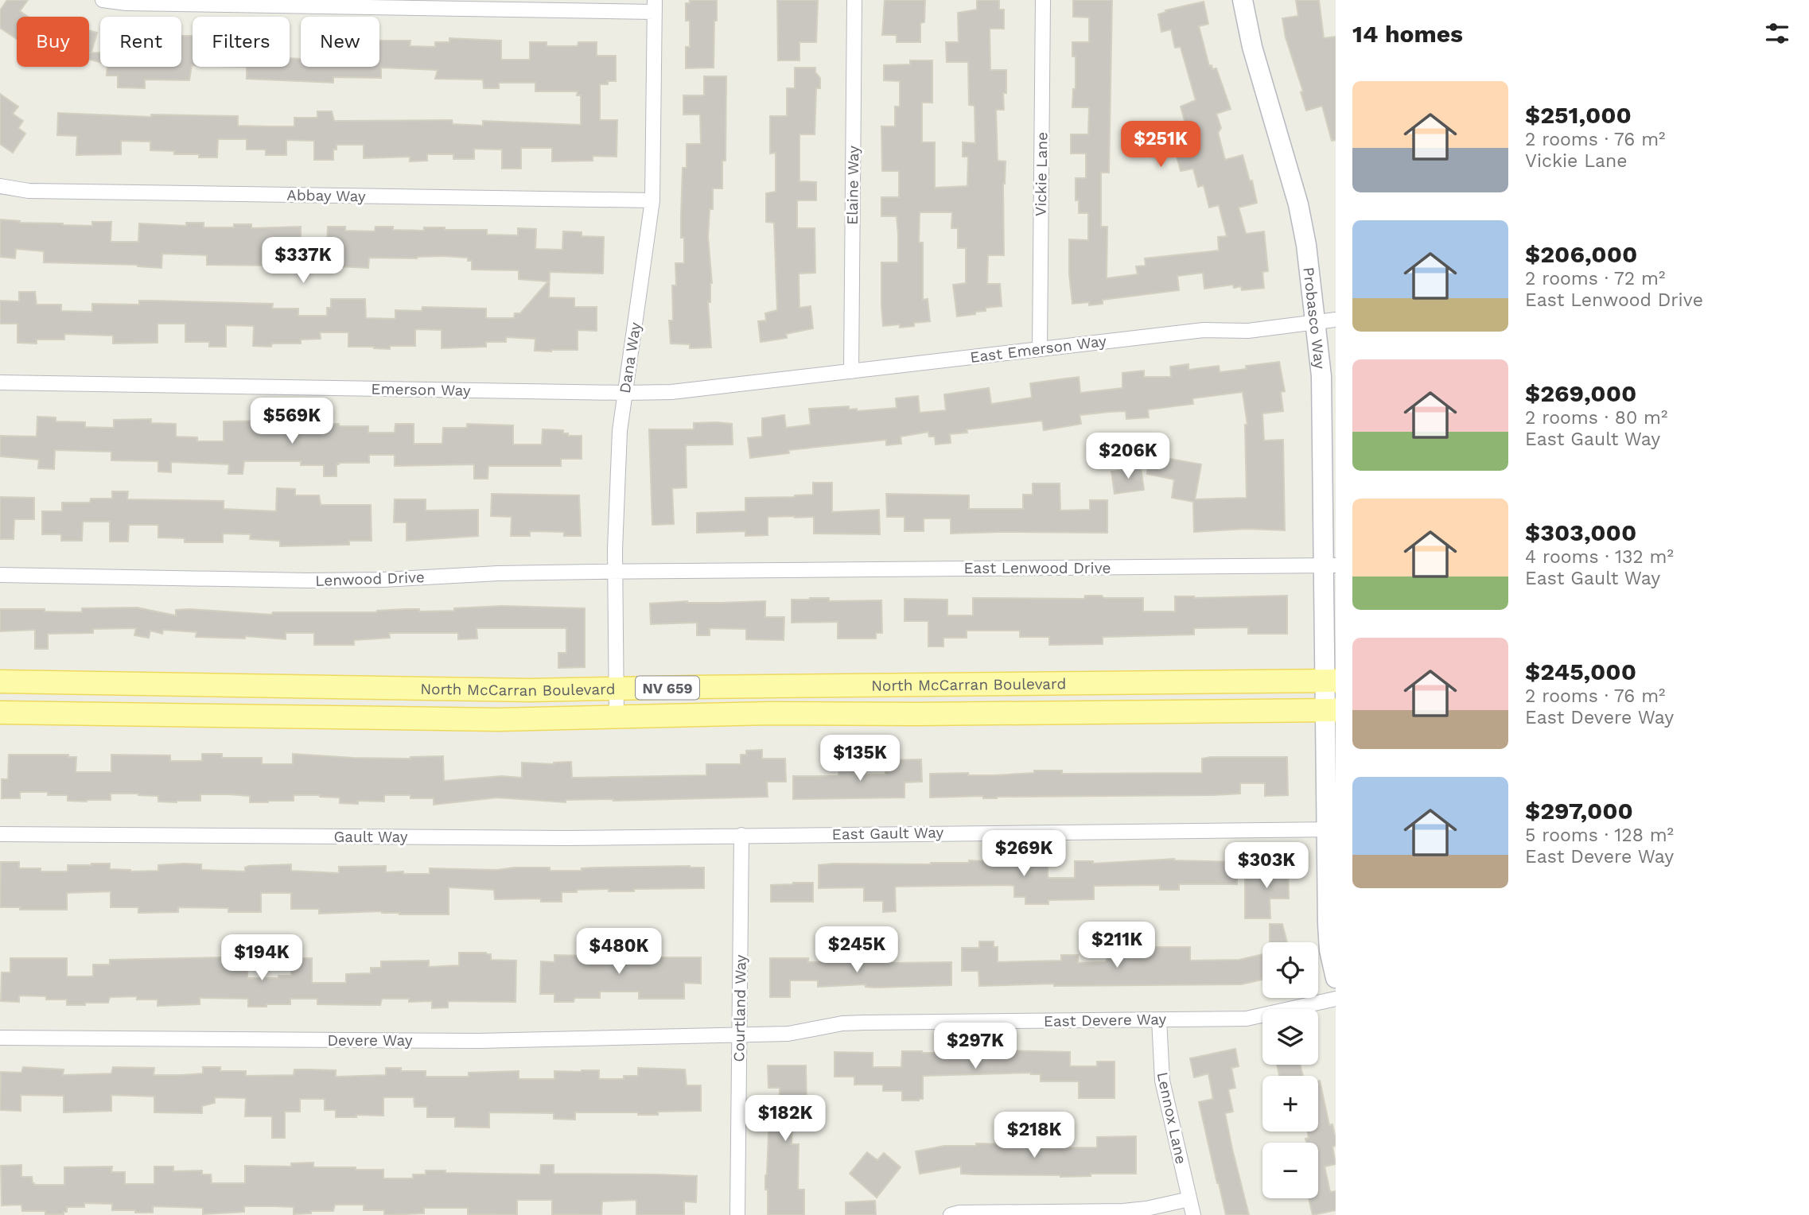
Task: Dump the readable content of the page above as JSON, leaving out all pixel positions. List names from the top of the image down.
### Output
{
  "streets": {
    "main road": ["North McCarran Boulevard", "NV 659"],
    "street": [
      "Vickie Lane",
      "Elaine Way",
      "Abbay Way",
      "Probasco Way",
      "East Emerson Way",
      "Dana Way",
      "Emerson Way",
      "East Lenwood Drive",
      "Lenwood Drive",
      "East Gault Way",
      "Gault Way",
      "Courtland Way",
      "East Devere Way",
      "Devere Way",
      "Lennox Lane"
    ]
  },
  "crossings": [
    ["Vickie Lane", "East Emerson Way"],
    ["Elaine Way", "East Emerson Way"],
    ["Abbay Way", "Dana Way"],
    ["Probasco Way", "East Emerson Way"],
    ["Probasco Way", "East Lenwood Drive"],
    ["Probasco Way", "North McCarran Boulevard"],
    ["Probasco Way", "East Gault Way"],
    ["East Emerson Way", "Emerson Way"],
    ["Dana Way", "Emerson Way"],
    ["Dana Way", "Lenwood Drive"],
    ["Dana Way", "North McCarran Boulevard"],
    ["East Lenwood Drive", "Lenwood Drive"],
    ["East Gault Way", "Gault Way"],
    ["East Gault Way", "Courtland Way"],
    ["Gault Way", "Courtland Way"],
    ["Courtland Way", "East Devere Way"],
    ["Courtland Way", "Devere Way"],
    ["East Devere Way", "Devere Way"],
    ["East Devere Way", "Lennox Lane"]
  ],
  "page": {
    "heading": "14 homes",
    "chip": [
      "Buy",
      "Rent",
      "Filters",
      "New"
    ],
    "list": [
      {
        "name": "$251,000",
        "note": "2 rooms · 76 m² · Vickie Lane"
      },
      {
        "name": "$206,000",
        "note": "2 rooms · 72 m² · East Lenwood Drive"
      },
      {
        "name": "$269,000",
        "note": "2 rooms · 80 m² · East Gault Way"
      },
      {
        "name": "$303,000",
        "note": "4 rooms · 132 m² · East Gault Way"
      },
      {
        "name": "$245,000",
        "note": "2 rooms · 76 m² · East Devere Way"
      },
      {
        "name": "$297,000",
        "note": "5 rooms · 128 m² · East Devere Way"
      }
    ],
    "price": [
      "$251K",
      "$337K",
      "$569K",
      "$206K",
      "$135K",
      "$269K",
      "$303K",
      "$211K",
      "$245K",
      "$480K",
      "$194K",
      "$297K",
      "$182K",
      "$218K"
    ],
    "map_buttons": ["+", "−"]
  }
}
